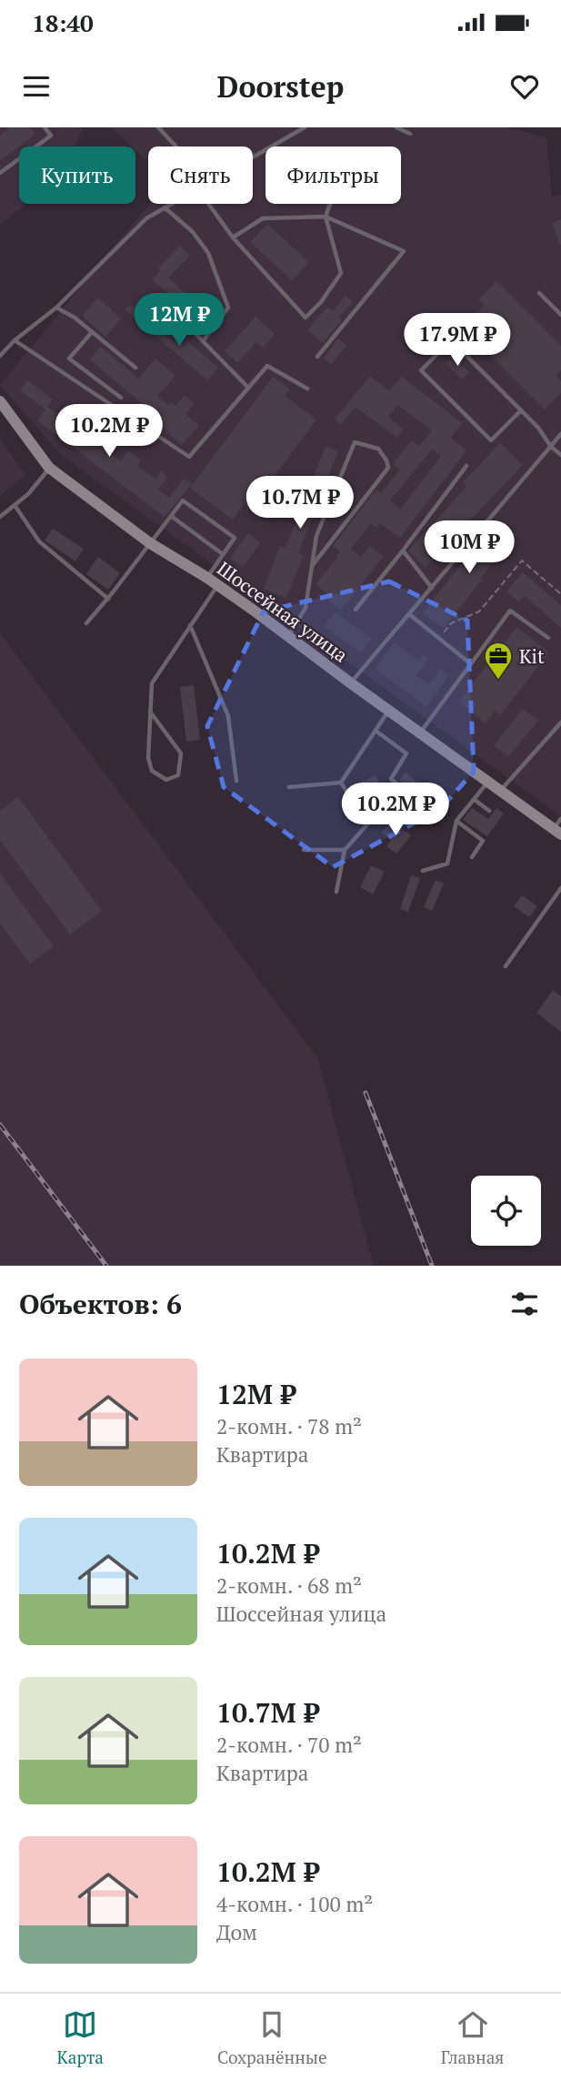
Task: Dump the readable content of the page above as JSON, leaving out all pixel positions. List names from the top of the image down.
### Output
{
  "streets": {
    "main road": ["Шоссейная улица"]
  },
  "places": {
    "office": ["Kit"]
  },
  "page": {
    "status": "18:40",
    "header": "Doorstep",
    "chip": ["Купить", "Снять", "Фильтры"],
    "price": [
      "12M ₽",
      "17.9M ₽",
      "10.2M ₽",
      "10.7M ₽",
      "10M ₽",
      "10.2M ₽"
    ],
    "heading": "Объектов: 6",
    "list": [
      {
        "name": "12M ₽",
        "note": "2-комн. · 78 m² · Квартира"
      },
      {
        "name": "10.2M ₽",
        "note": "2-комн. · 68 m² · Шоссейная улица"
      },
      {
        "name": "10.7M ₽",
        "note": "2-комн. · 70 m² · Квартира"
      },
      {
        "name": "10.2M ₽",
        "note": "4-комн. · 100 m² · Дом"
      }
    ],
    "tabs": ["Карта", "Сохранённые", "Главная"]
  }
}
